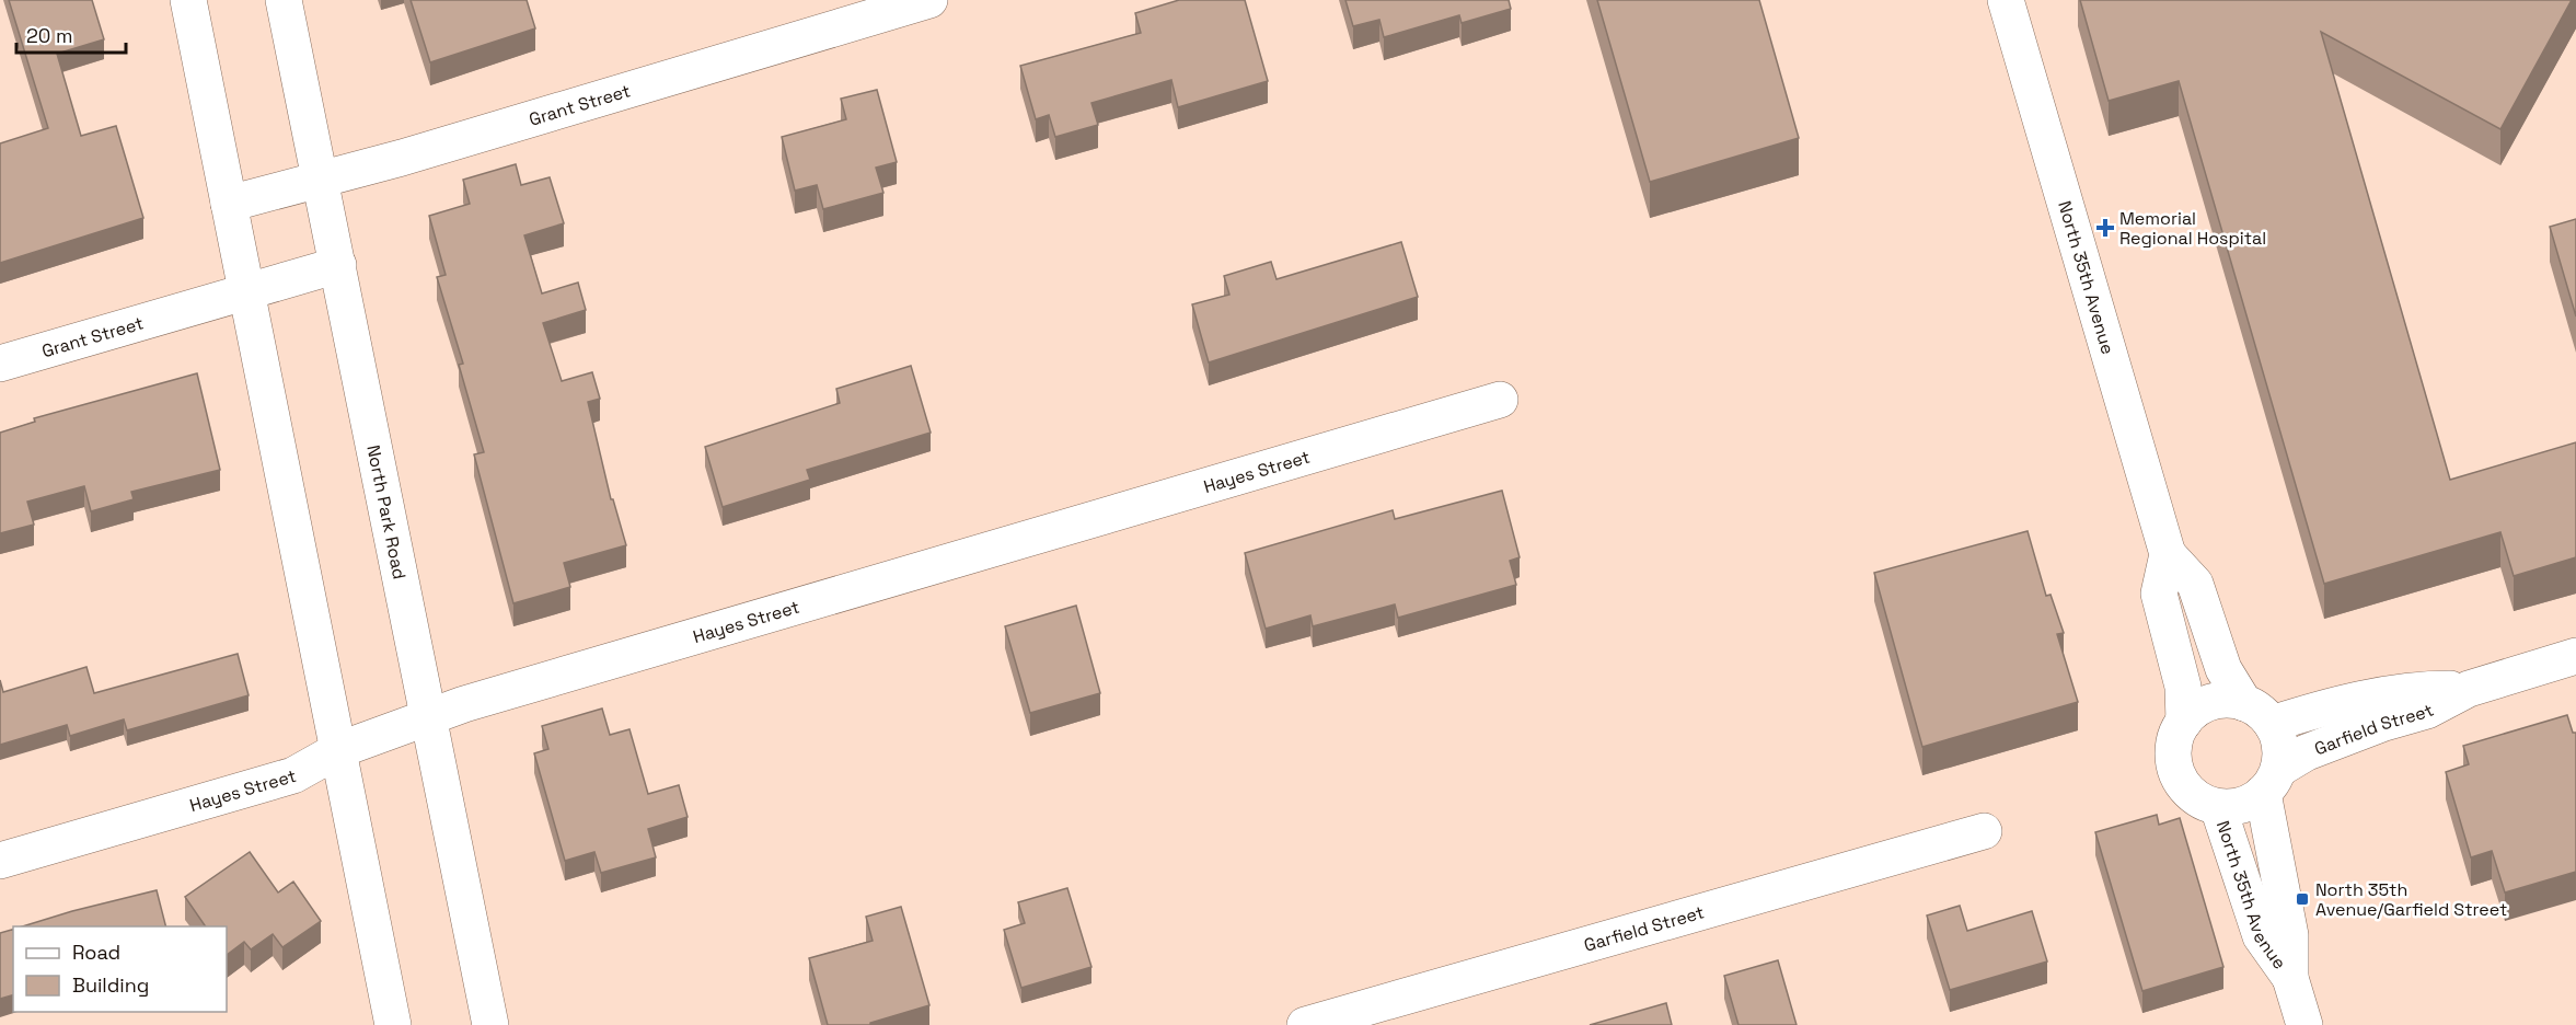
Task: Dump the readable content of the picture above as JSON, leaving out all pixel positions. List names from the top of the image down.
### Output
{
  "streets": {
    "street": [
      "Grant Street",
      "North 35th Avenue",
      "Hayes Street",
      "North Park Road",
      "Garfield Street"
    ]
  },
  "crossings": [
    ["Grant Street", "North Park Road"],
    ["North 35th Avenue", "Garfield Street"],
    ["Hayes Street", "North Park Road"]
  ],
  "places": {
    "health": ["Memorial Regional Hospital"],
    "transit": ["North 35th Avenue/Garfield Street"]
  },
  "legend": ["Road", "Building"],
  "scale_bar": "20 m"
}
